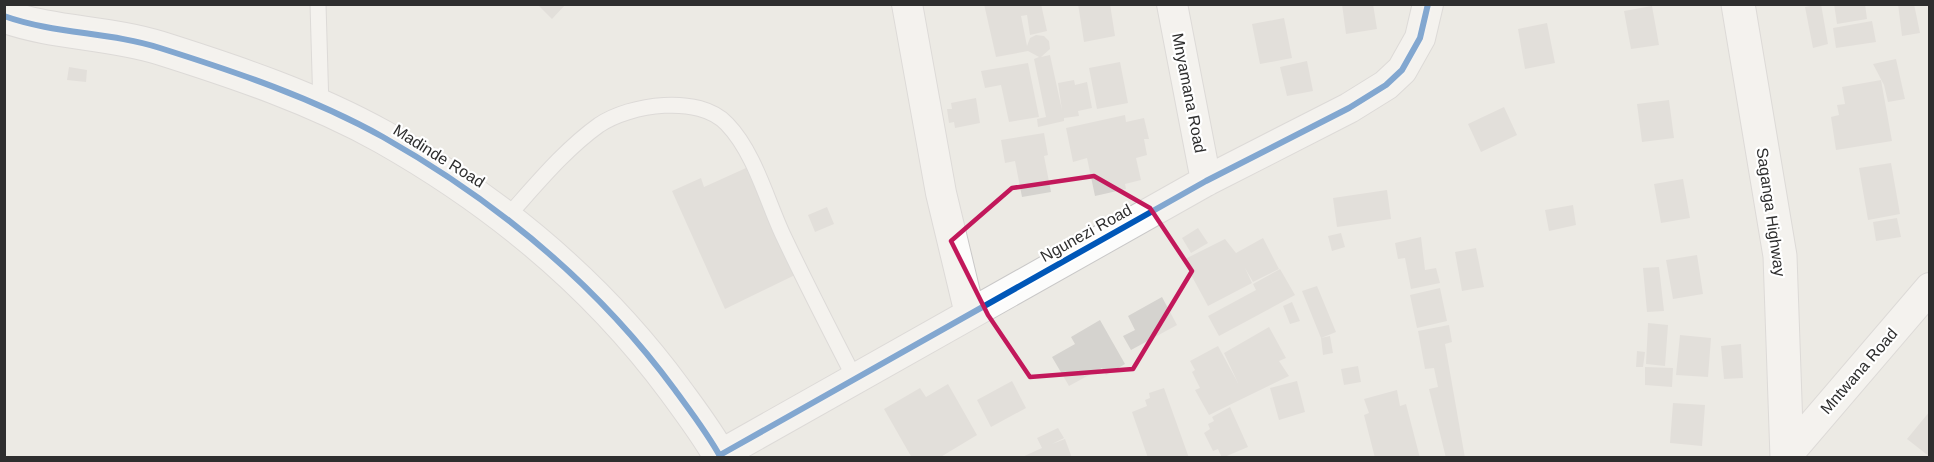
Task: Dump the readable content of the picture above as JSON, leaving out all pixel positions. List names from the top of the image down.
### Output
{
  "streets": {
    "street": [
      "Mnyamana Road",
      "Madinde Road",
      "Saganga Highway",
      "Ngunezi Road",
      "Mntwana Road"
    ]
  },
  "crossings": [
    ["Mnyamana Road", "Ngunezi Road"],
    ["Madinde Road", "Ngunezi Road"],
    ["Saganga Highway", "Mntwana Road"]
  ]
}
